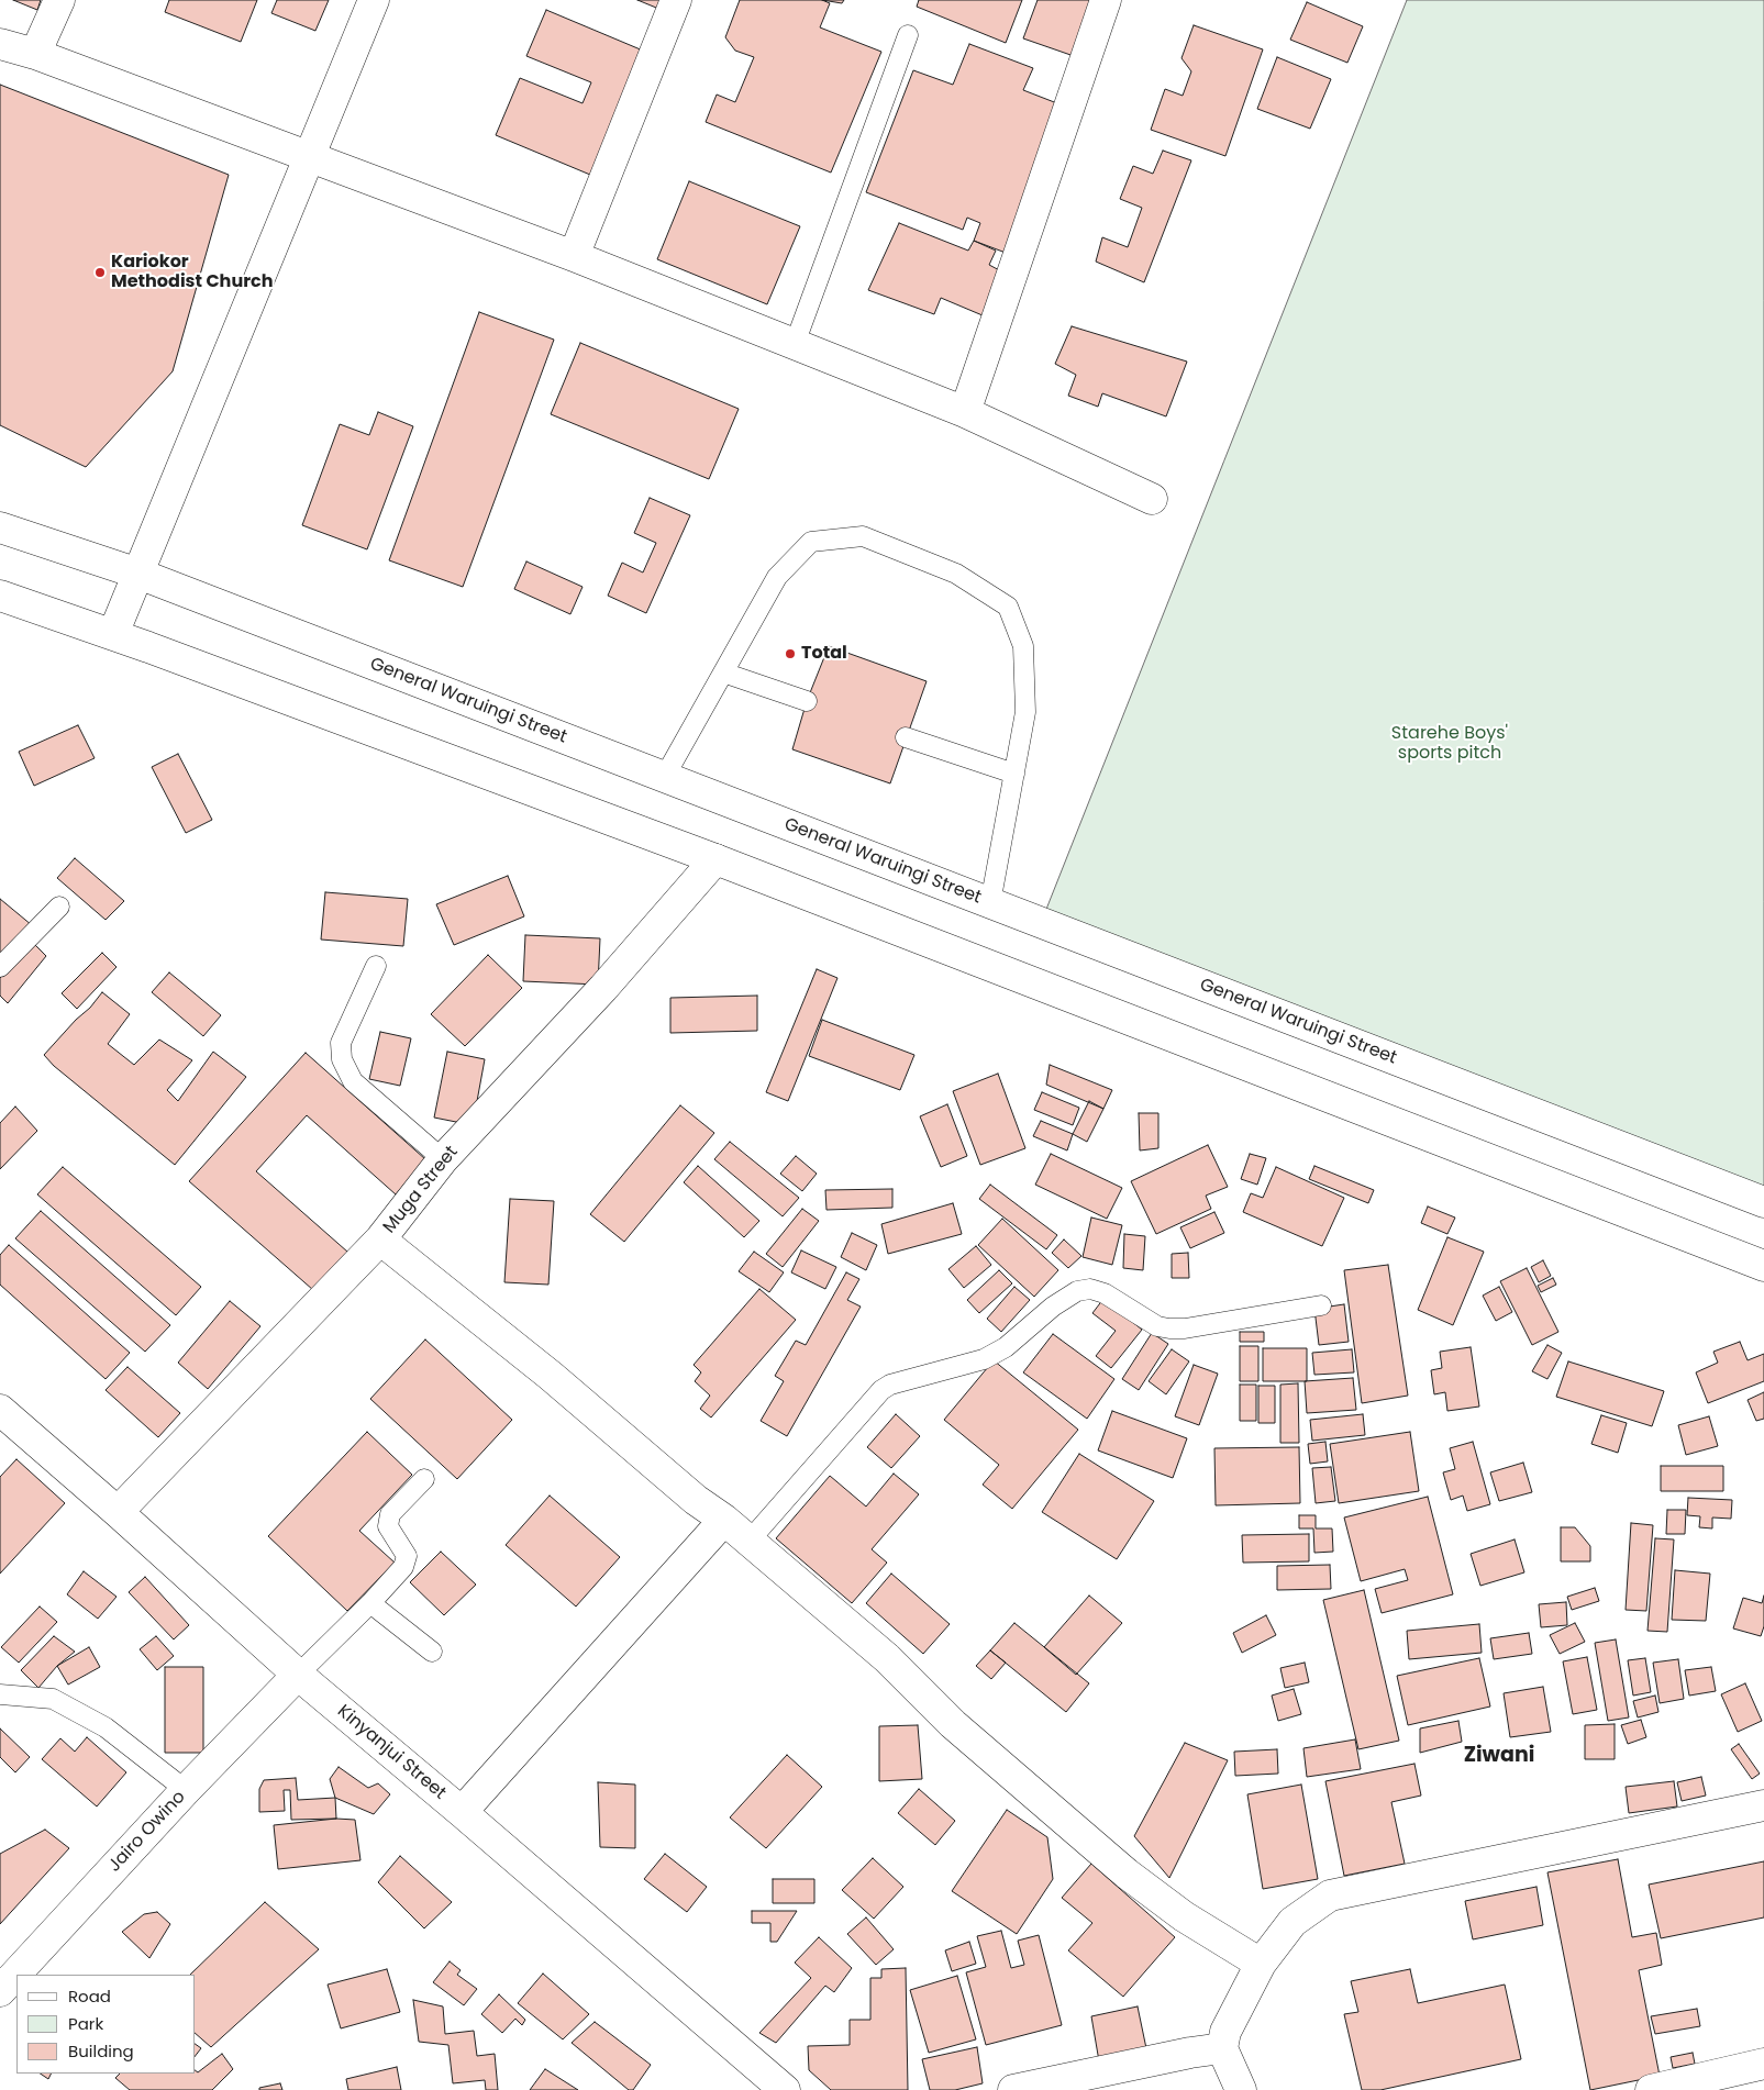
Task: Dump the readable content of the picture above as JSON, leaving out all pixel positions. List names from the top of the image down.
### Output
{
  "streets": {
    "street": [
      "General Waruingi Street",
      "Muga Street",
      "Kinyanjui Street",
      "Jairo Owino"
    ]
  },
  "crossings": [
    ["Muga Street", "Kinyanjui Street"],
    ["Kinyanjui Street", "Jairo Owino"]
  ],
  "districts": ["Ziwani"],
  "parks": ["Starehe Boys' sports pitch"],
  "places": ["Kariokor Methodist Church", "Total"],
  "legend": ["Road", "Park", "Building"]
}
